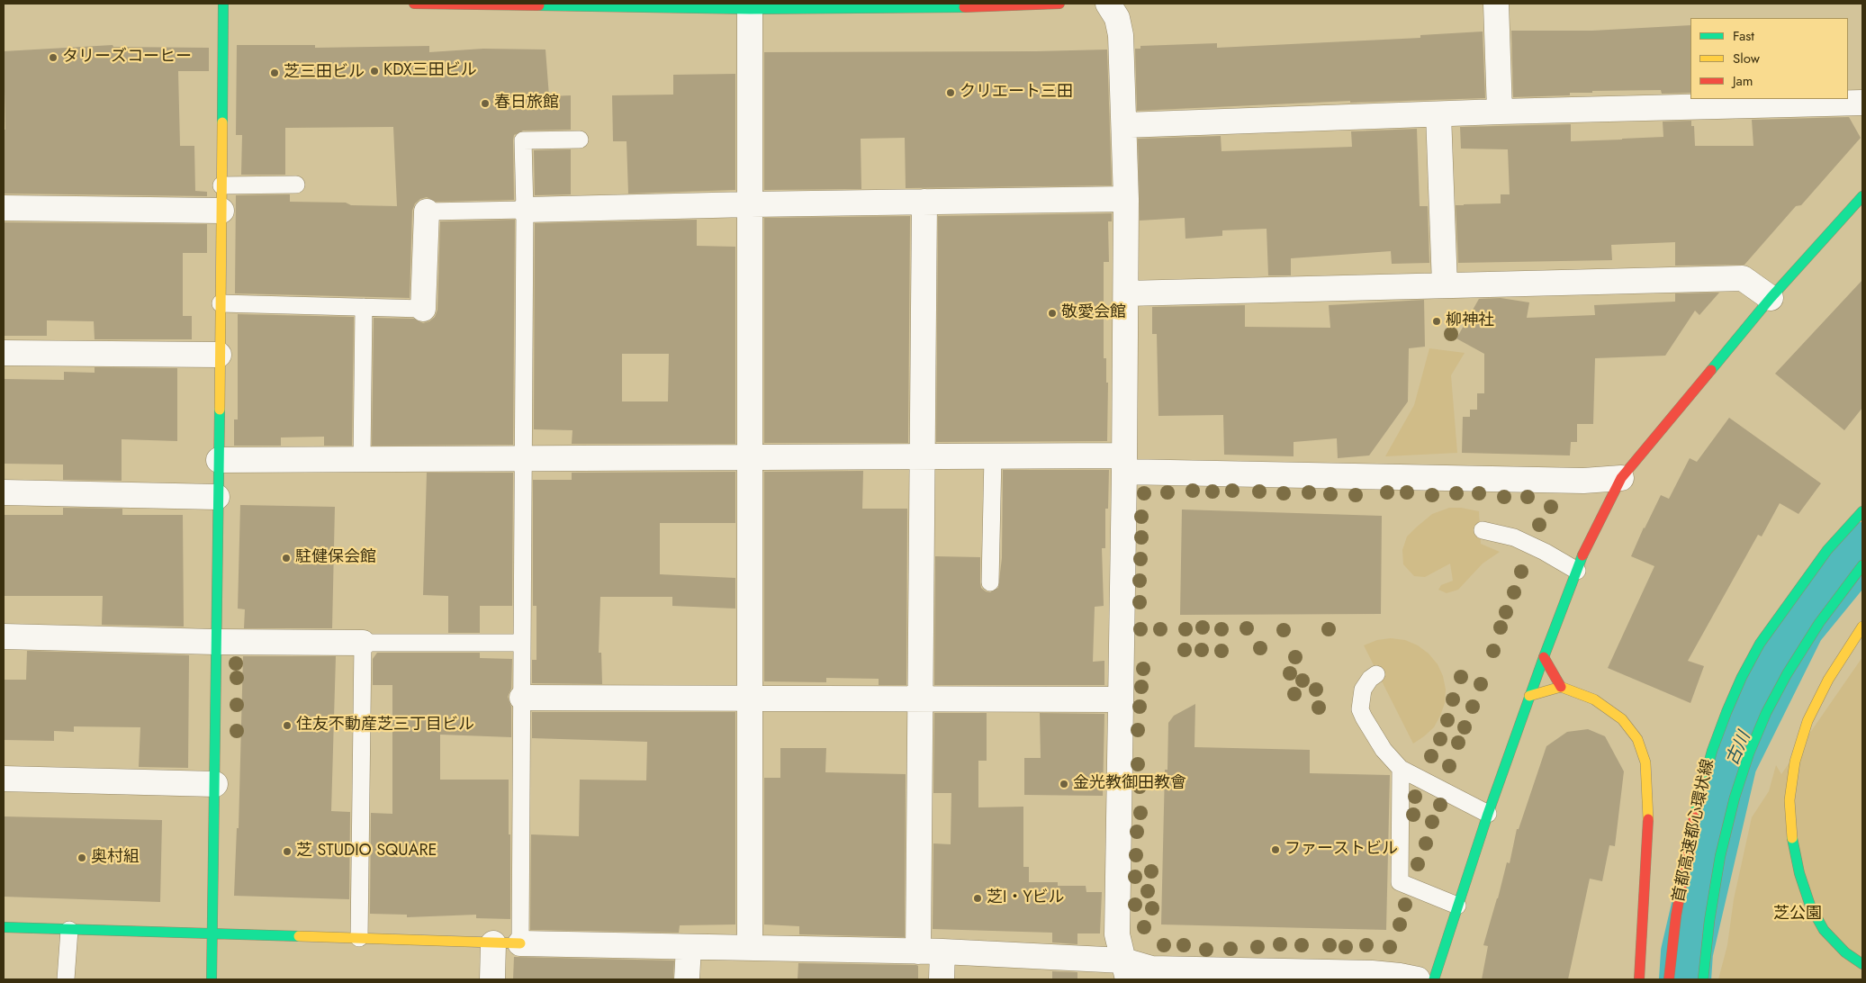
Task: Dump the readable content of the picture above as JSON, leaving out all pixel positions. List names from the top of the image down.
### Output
{
  "streets": {
    "main road": ["首都高速都心環状線"]
  },
  "water": ["古川"],
  "parks": ["芝公園"],
  "places": [
    "タリーズコーヒー",
    "KDX三田ビル",
    "芝三田ビル",
    "クリエート三田",
    "春日旅館",
    "敬愛会館",
    "柳神社",
    "駐健保会館",
    "住友不動産芝三丁目ビル",
    "金光教御田教會",
    "ファーストビル",
    "芝 STUDIO SQUARE",
    "奥村組",
    "芝I・Yビル"
  ],
  "legend": ["Fast", "Slow", "Jam"]
}
